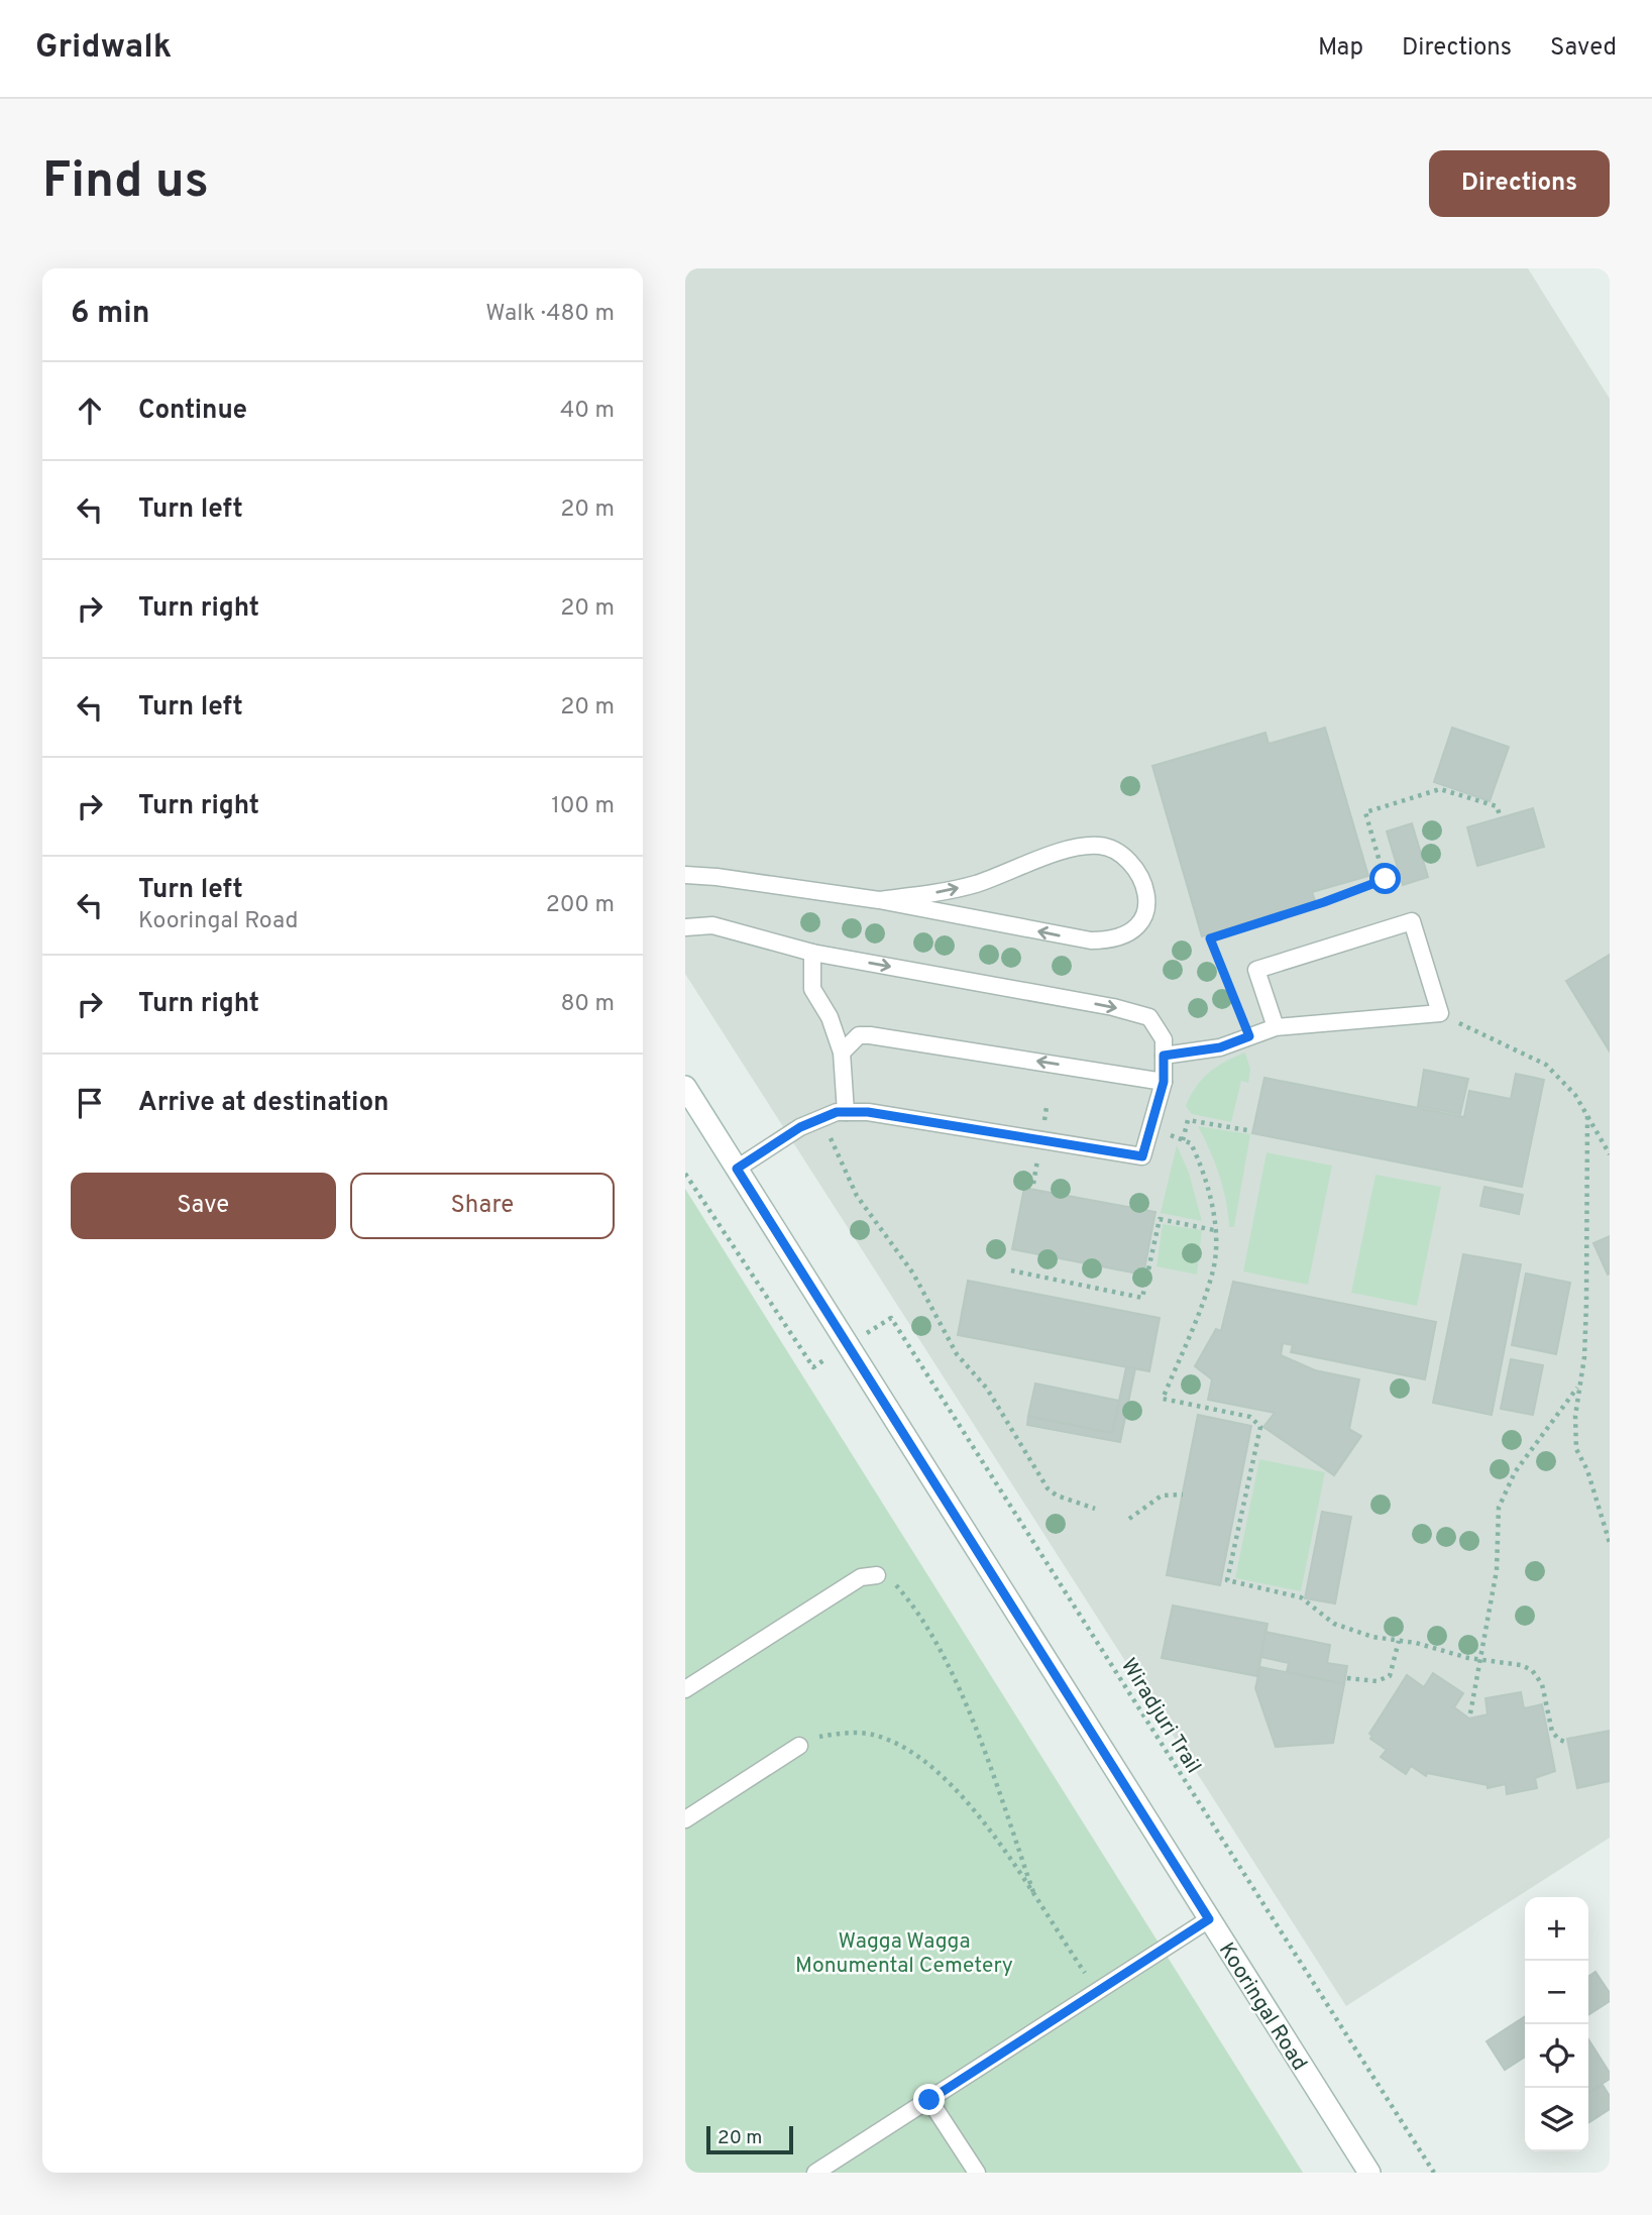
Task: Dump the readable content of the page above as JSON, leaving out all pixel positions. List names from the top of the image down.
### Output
{
  "streets": {
    "main road": ["Kooringal Road"],
    "path": ["Wiradjuri Trail"]
  },
  "crossings": [
    ["Wiradjuri Trail", "Kooringal Road"]
  ],
  "parks": ["Wagga Wagga Monumental Cemetery"],
  "scale_bar": "20 m",
  "page": {
    "header": "Gridwalk",
    "nav": ["Map", "Directions", "Saved"],
    "buttons": [
      "Directions",
      ["Save", "Share"]
    ],
    "title": "Find us",
    "heading": ["6 min", "Walk · 480 m"],
    "list": [
      ["Continue", "40 m"],
      ["Turn left", "20 m"],
      ["Turn right", "20 m"],
      ["Turn left", "20 m"],
      ["Turn right", "100 m"],
      ["Turn left", "Kooringal Road", "200 m"],
      ["Turn right", "80 m"],
      "Arrive at destination"
    ],
    "map_buttons": ["+", "−"],
    "scale": "20 m"
  }
}
